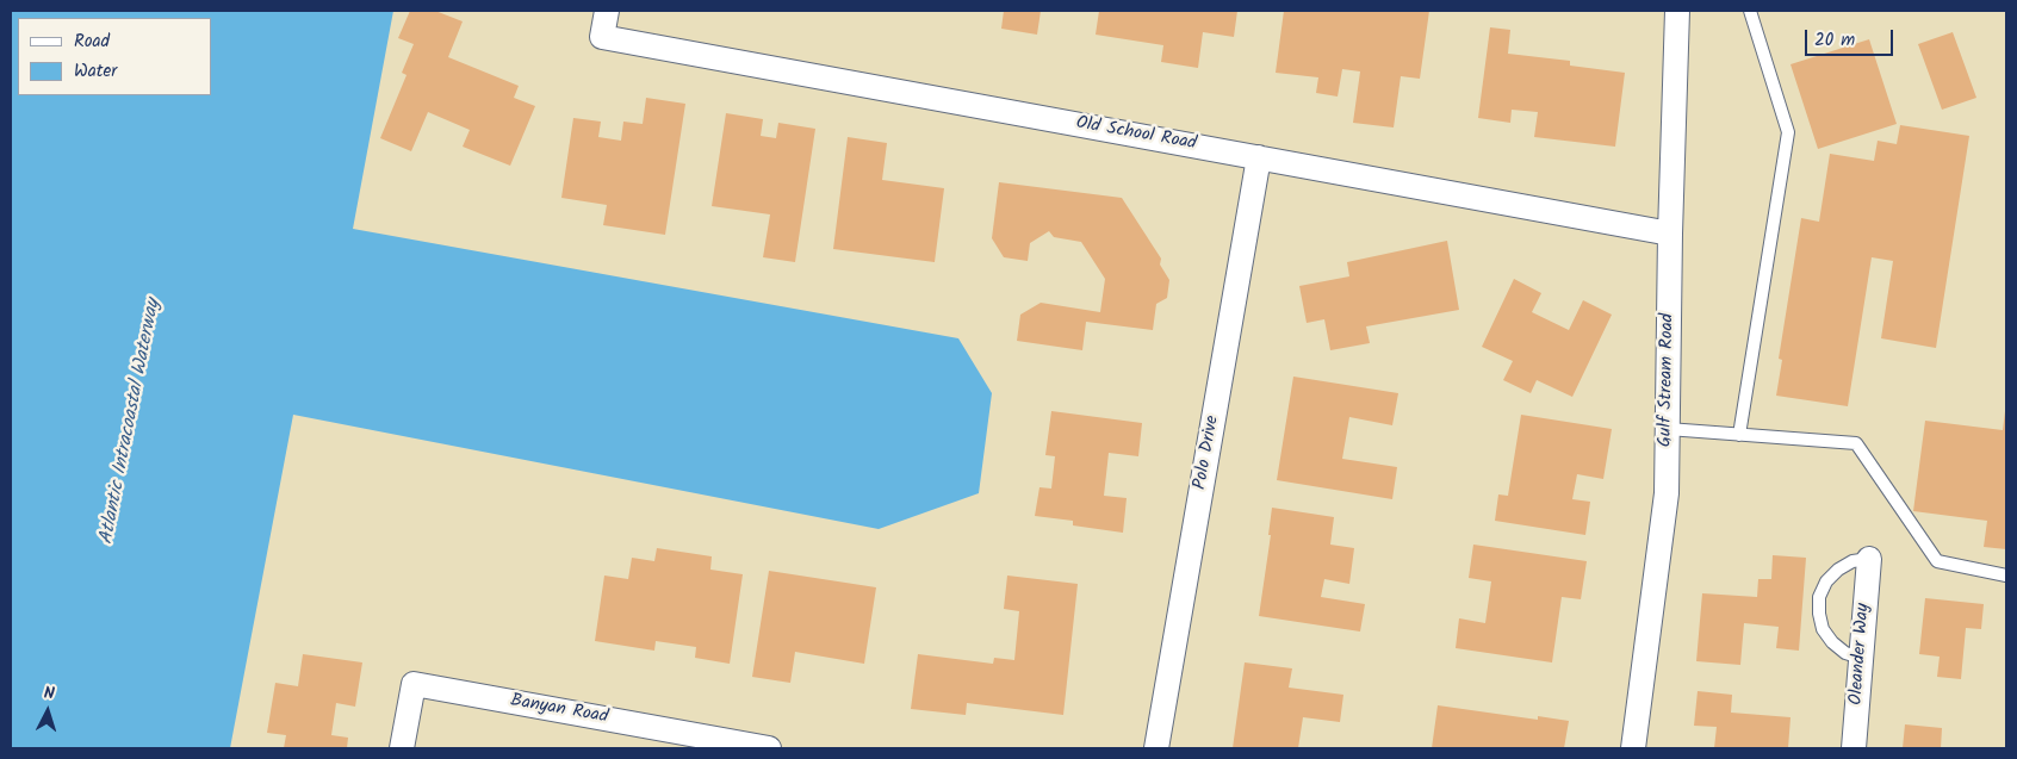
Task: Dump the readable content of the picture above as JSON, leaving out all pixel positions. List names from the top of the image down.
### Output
{
  "streets": {
    "street": [
      "Old School Road",
      "Gulf Stream Road",
      "Polo Drive",
      "Oleander Way",
      "Banyan Road"
    ]
  },
  "crossings": [
    ["Old School Road", "Gulf Stream Road"],
    ["Old School Road", "Polo Drive"]
  ],
  "water": ["Atlantic Intracoastal Waterway"],
  "legend": ["Road", "Water"],
  "scale_bar": "20 m",
  "north": "top"
}
